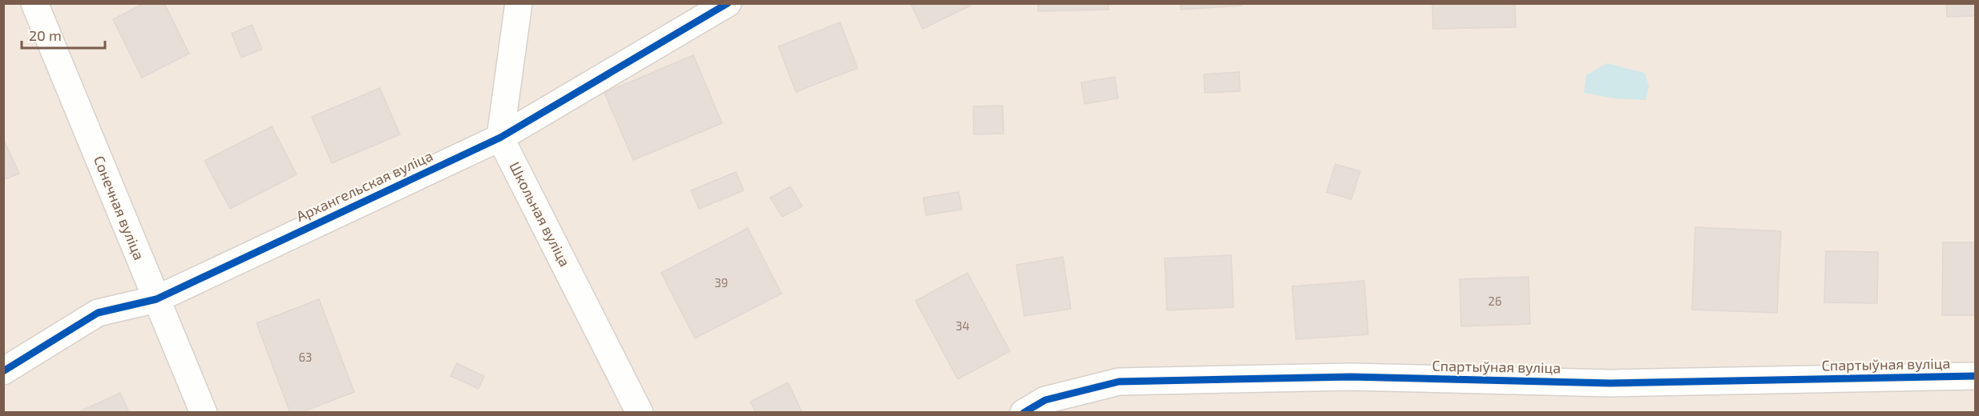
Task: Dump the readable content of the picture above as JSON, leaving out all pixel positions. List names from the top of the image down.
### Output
{
  "streets": {
    "street": [
      "Архангельская вуліца",
      "Сонечная вуліца",
      "Школьная вуліца",
      "Спартыўная вуліца"
    ]
  },
  "crossings": [
    ["Архангельская вуліца", "Сонечная вуліца"],
    ["Архангельская вуліца", "Школьная вуліца"]
  ],
  "house_numbers": [
    "39",
    "26",
    "34",
    "63"
  ],
  "scale_bar": "20 m"
}
